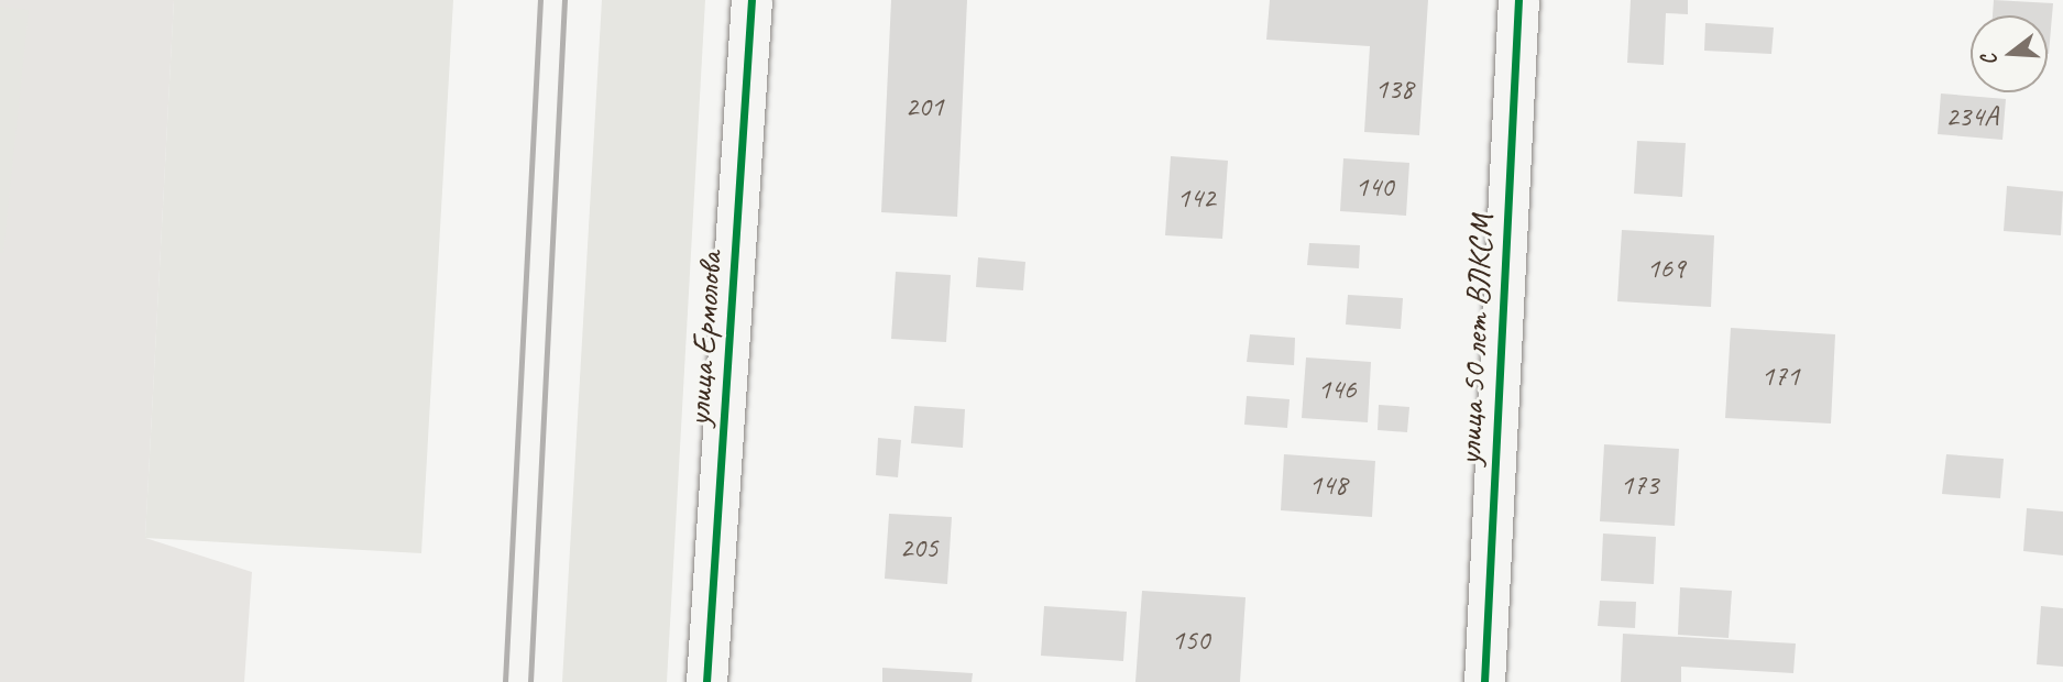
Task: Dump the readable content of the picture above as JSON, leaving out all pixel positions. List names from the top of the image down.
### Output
{
  "streets": {
    "street": ["улица Ермолова", "улица 50 лет ВЛКСМ"]
  },
  "house_numbers": [
    "138",
    "201",
    "234А",
    "140",
    "142",
    "169",
    "171",
    "146",
    "148",
    "173",
    "205",
    "150"
  ],
  "north": "left"
}
